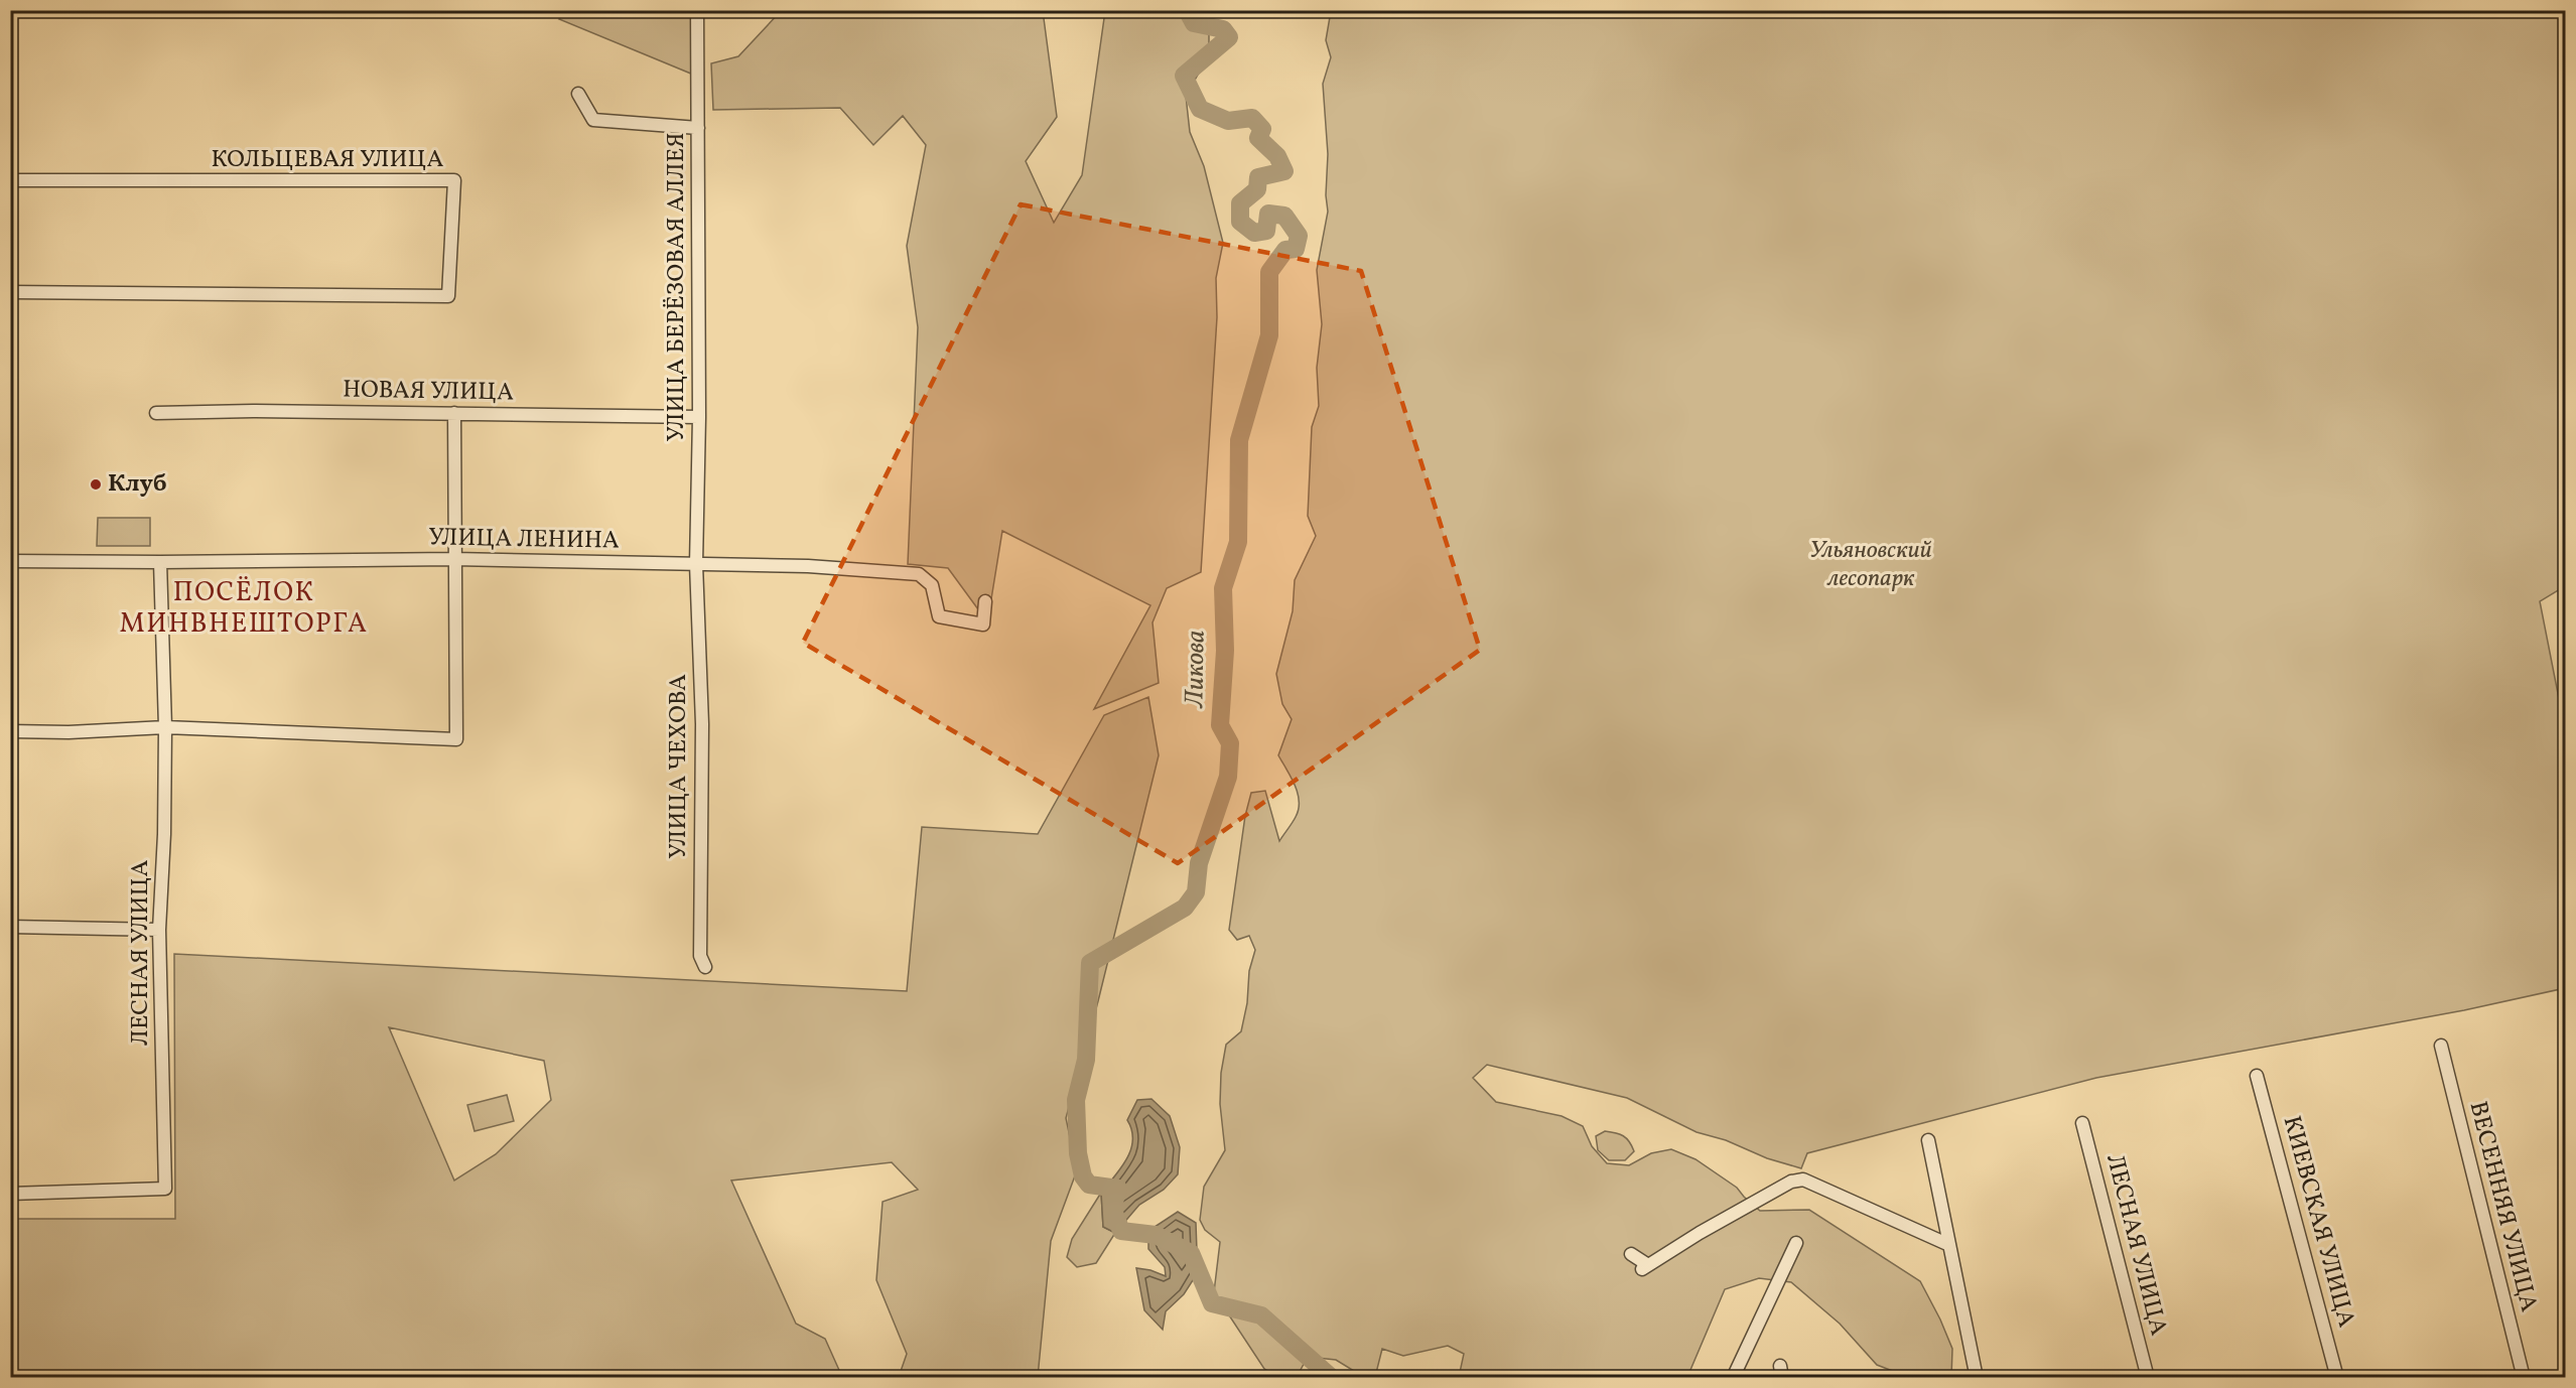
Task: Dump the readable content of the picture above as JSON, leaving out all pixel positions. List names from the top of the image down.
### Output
{
  "streets": {
    "street": [
      "КОЛЬЦЕВАЯ УЛИЦА",
      "УЛИЦА БЕРЁЗОВАЯ АЛЛЕЯ",
      "НОВАЯ УЛИЦА",
      "УЛИЦА ЛЕНИНА",
      "УЛИЦА ЧЕХОВА",
      "ЛЕСНАЯ УЛИЦА",
      "ВЕСЕННЯЯ УЛИЦА",
      "КИЕВСКАЯ УЛИЦА"
    ]
  },
  "crossings": [
    ["УЛИЦА БЕРЁЗОВАЯ АЛЛЕЯ", "НОВАЯ УЛИЦА"],
    ["УЛИЦА БЕРЁЗОВАЯ АЛЛЕЯ", "УЛИЦА ЛЕНИНА"],
    ["УЛИЦА БЕРЁЗОВАЯ АЛЛЕЯ", "УЛИЦА ЧЕХОВА"],
    ["УЛИЦА ЛЕНИНА", "УЛИЦА ЧЕХОВА"],
    ["УЛИЦА ЛЕНИНА", "ЛЕСНАЯ УЛИЦА"]
  ],
  "districts": ["ПОСЁЛОК МИНВНЕШТОРГА"],
  "water": ["Ликова"],
  "parks": ["Ульяновский лесопарк"],
  "places": ["Клуб"]
}
